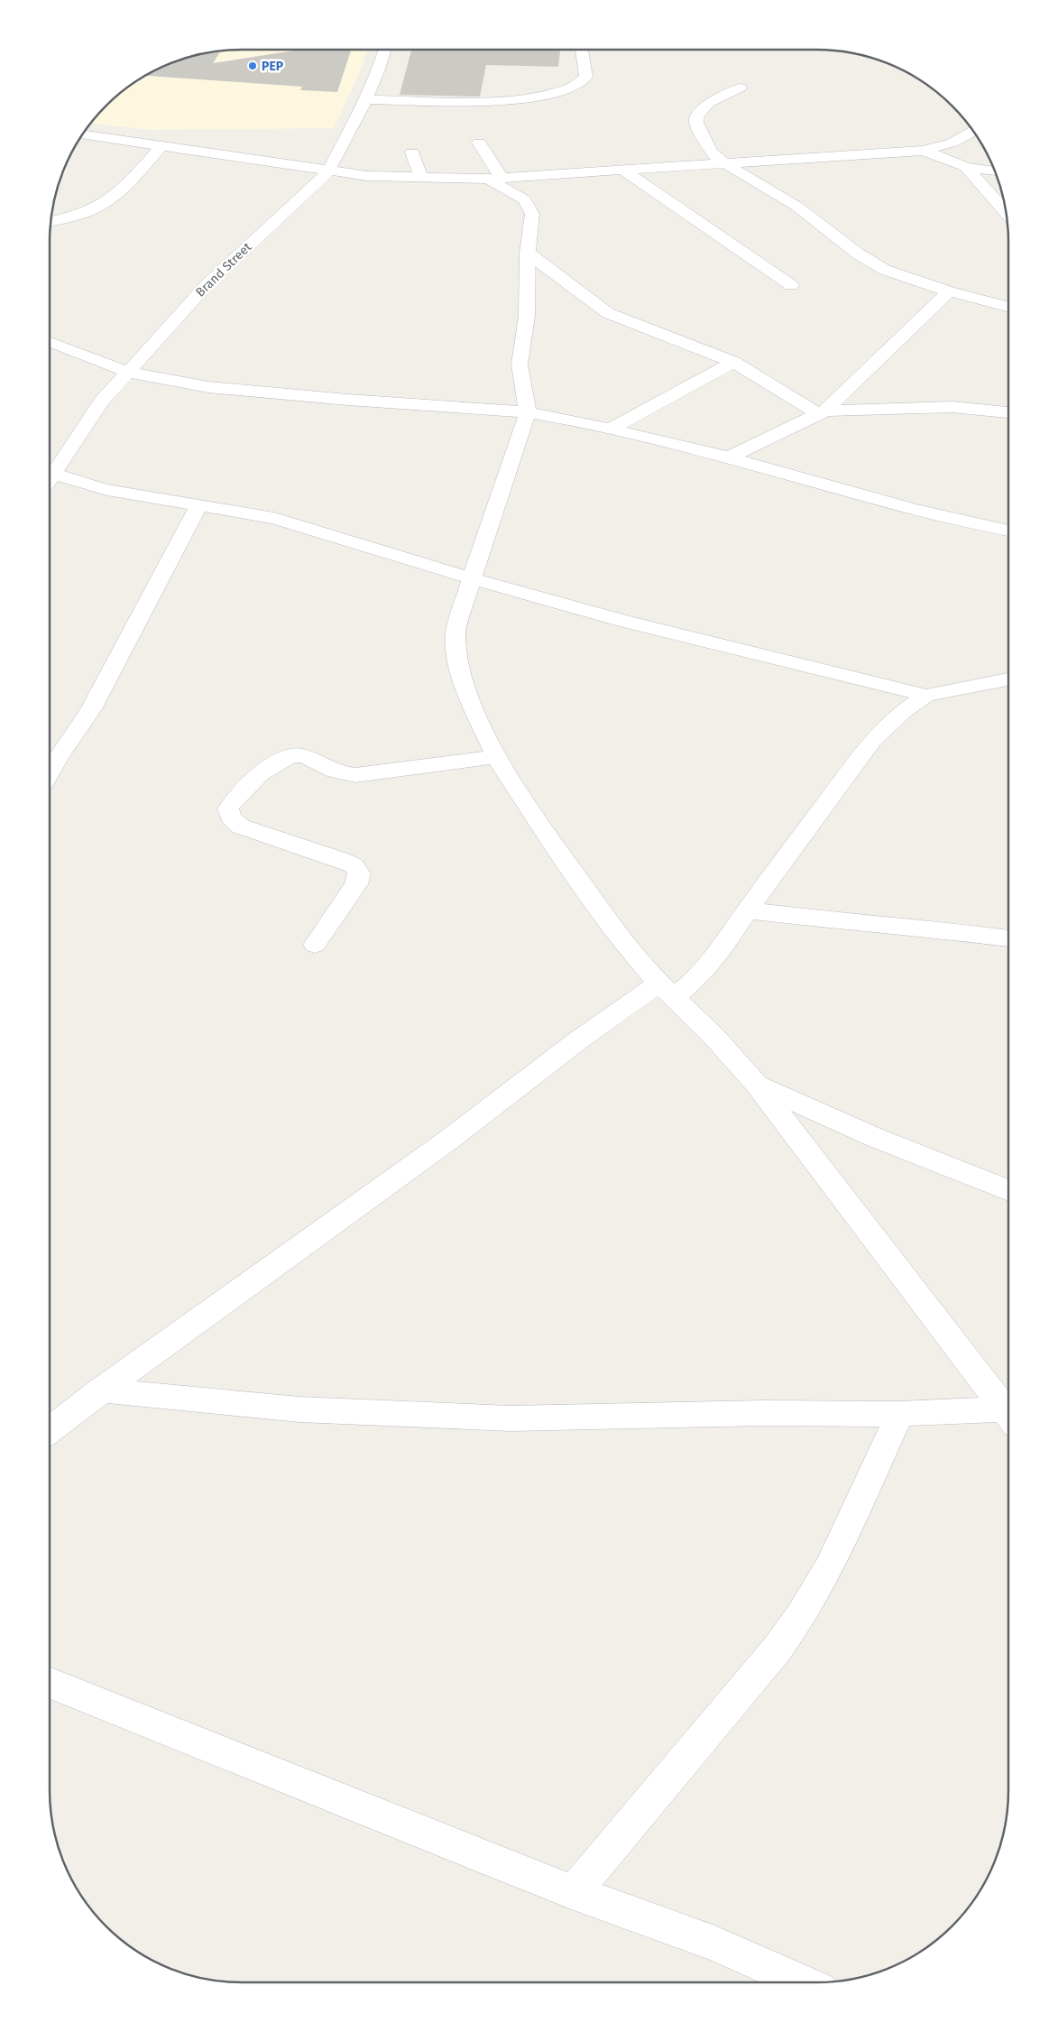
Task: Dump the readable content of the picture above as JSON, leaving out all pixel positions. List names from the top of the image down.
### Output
{
  "streets": {
    "street": ["Brand Street"]
  },
  "places": ["PEP"]
}
